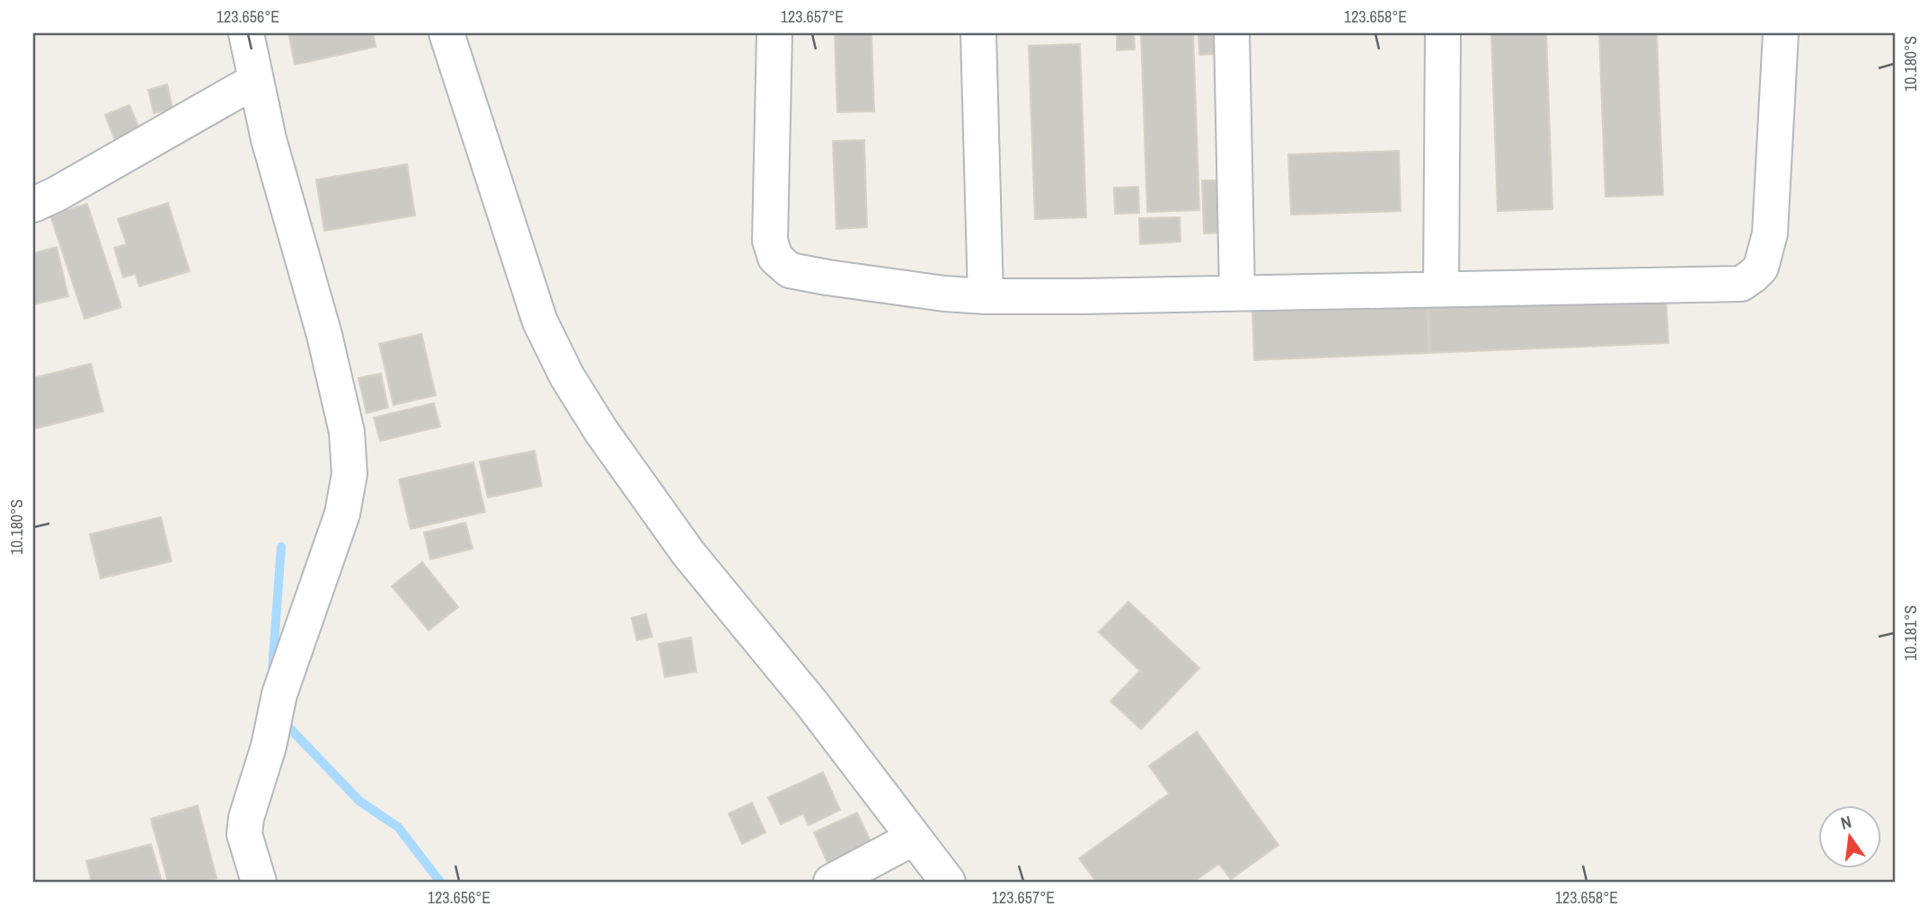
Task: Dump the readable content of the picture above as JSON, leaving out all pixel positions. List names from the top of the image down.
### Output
{
  "north": "top",
  "coordinates": [
    "123.656°E",
    "123.657°E",
    "123.658°E",
    "10.180°S",
    "10.181°S"
  ]
}
